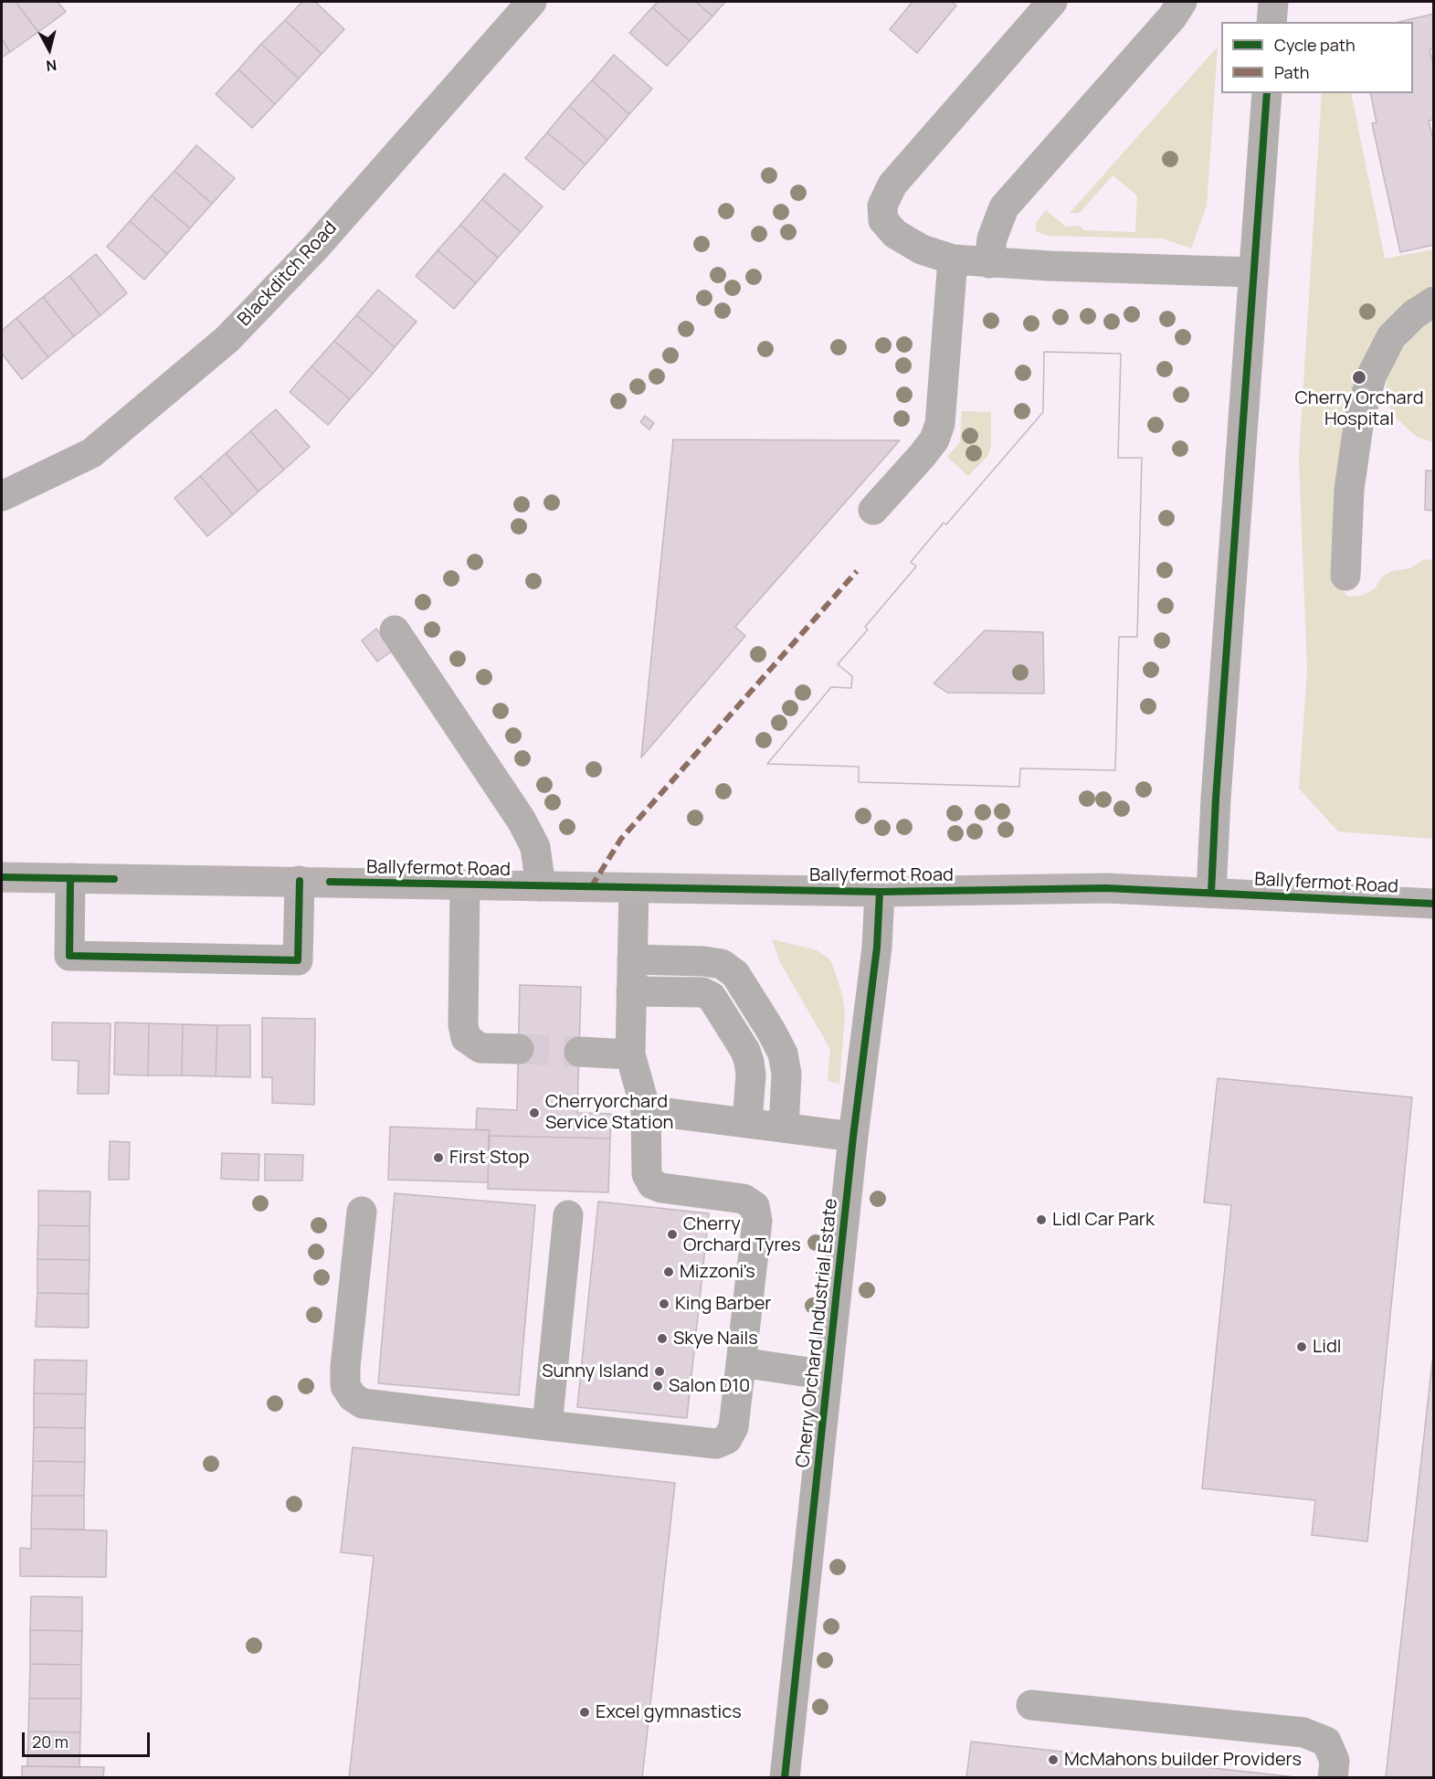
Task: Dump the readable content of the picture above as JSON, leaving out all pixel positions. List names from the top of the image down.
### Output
{
  "streets": {
    "main road": ["Ballyfermot Road"],
    "street": ["Blackditch Road", "Cherry Orchard Industrial Estate"]
  },
  "crossings": [
    ["Ballyfermot Road", "Cherry Orchard Industrial Estate"]
  ],
  "places": [
    "Cherry Orchard Hospital",
    "Cherryorchard Service Station",
    "First Stop",
    "Lidl Car Park",
    "Cherry Orchard Tyres",
    "Mizzoni's",
    "King Barber",
    "Skye Nails",
    "Lidl",
    "Sunny Island",
    "Salon D10",
    "Excel gymnastics",
    "McMahons builder Providers"
  ],
  "legend": ["Cycle path", "Path"],
  "scale_bar": "20 m",
  "north": "bottom"
}
